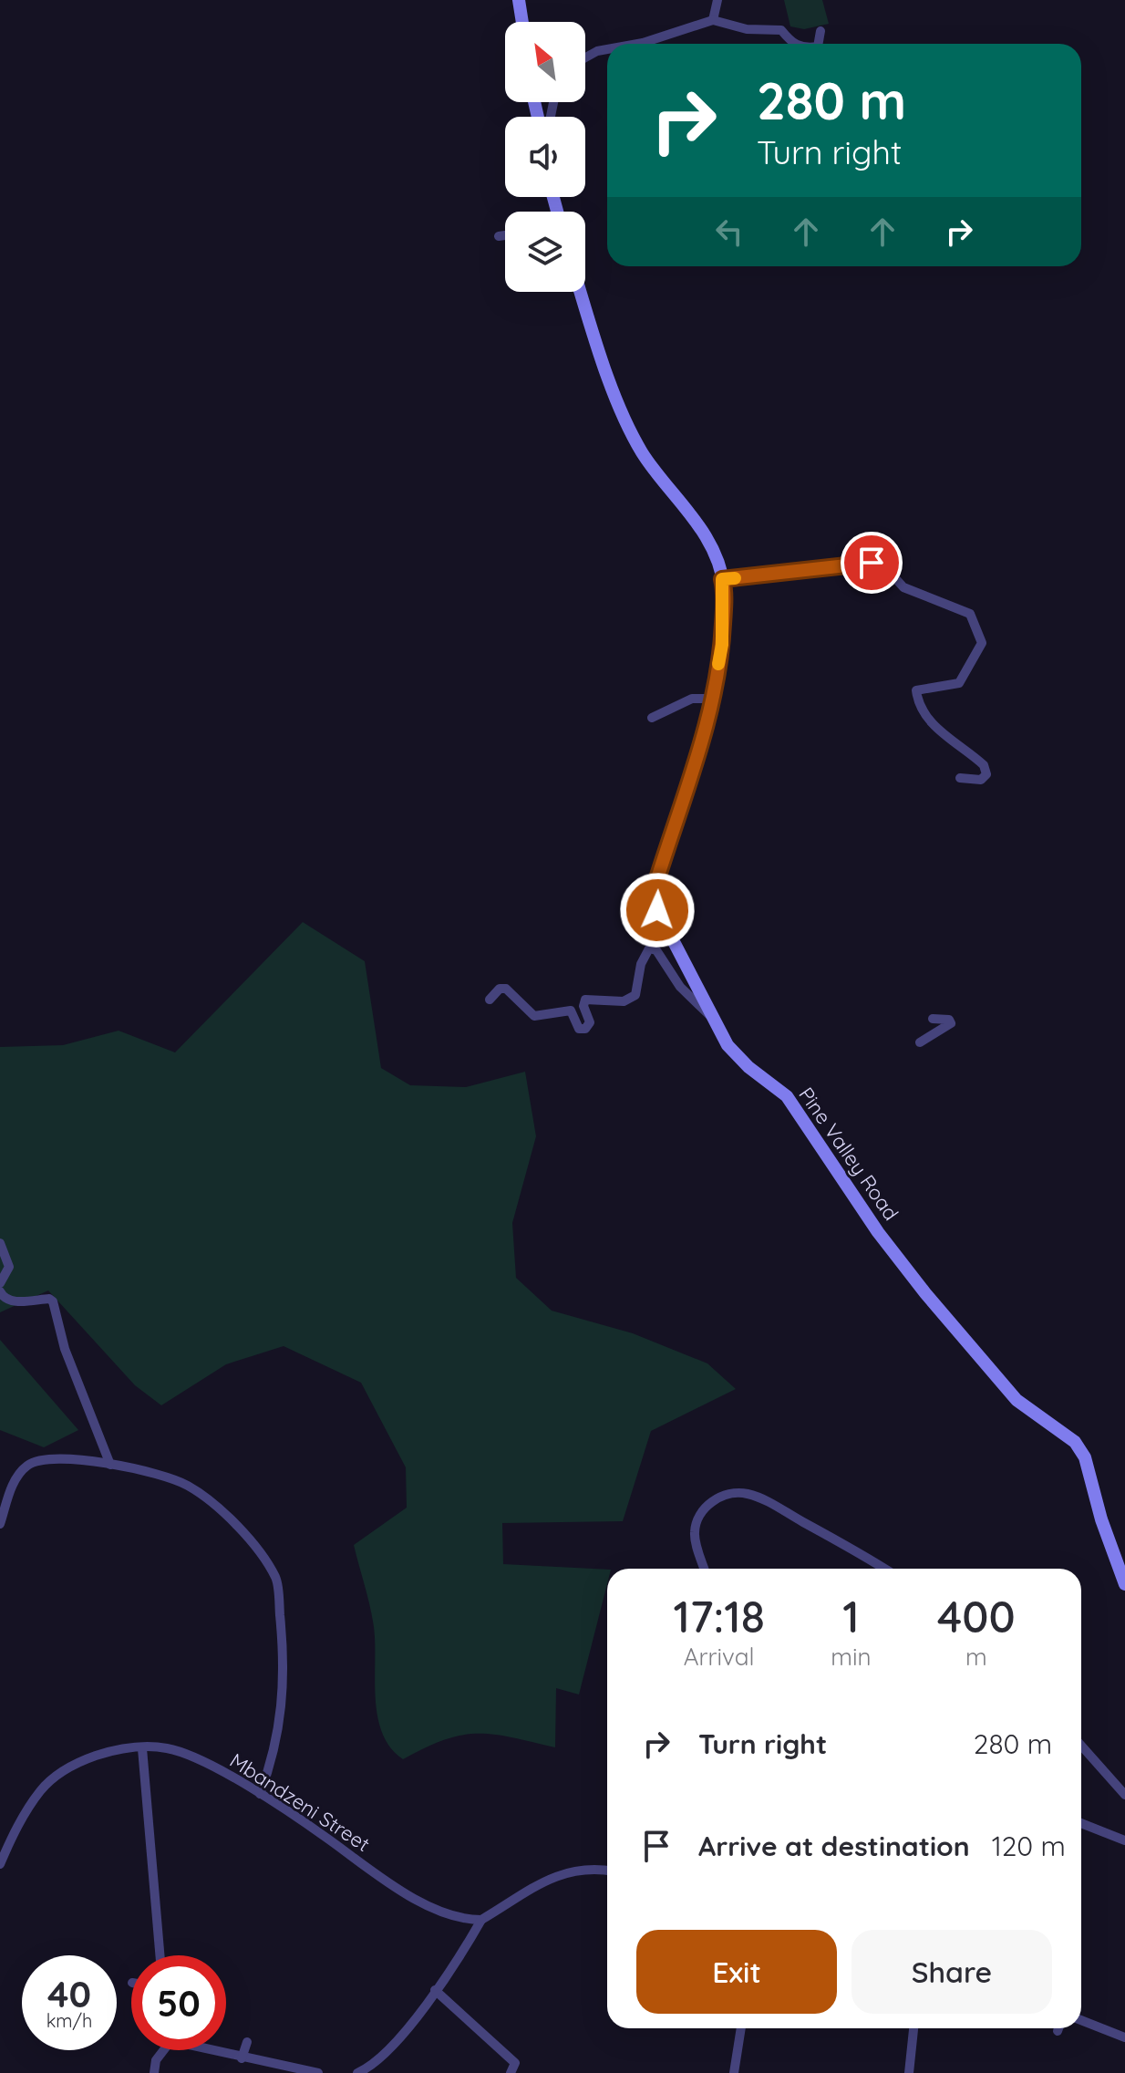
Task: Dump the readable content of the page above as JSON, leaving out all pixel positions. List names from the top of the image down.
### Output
{
  "streets": {
    "main road": ["Pine Valley Road"],
    "street": ["Mbandzeni Street"]
  },
  "north": "top left",
  "page": {
    "turn": ["280 m", "Turn right"],
    "eta": [
      "17:18",
      "Arrival",
      "1",
      "min",
      "400",
      "m"
    ],
    "list": [
      {
        "name": "Turn right",
        "value": "280 m"
      },
      {
        "name": "Arrive at destination",
        "value": "120 m"
      }
    ],
    "buttons": ["Exit", "Share"],
    "speed": "40 km/h",
    "limit": "50"
  }
}
